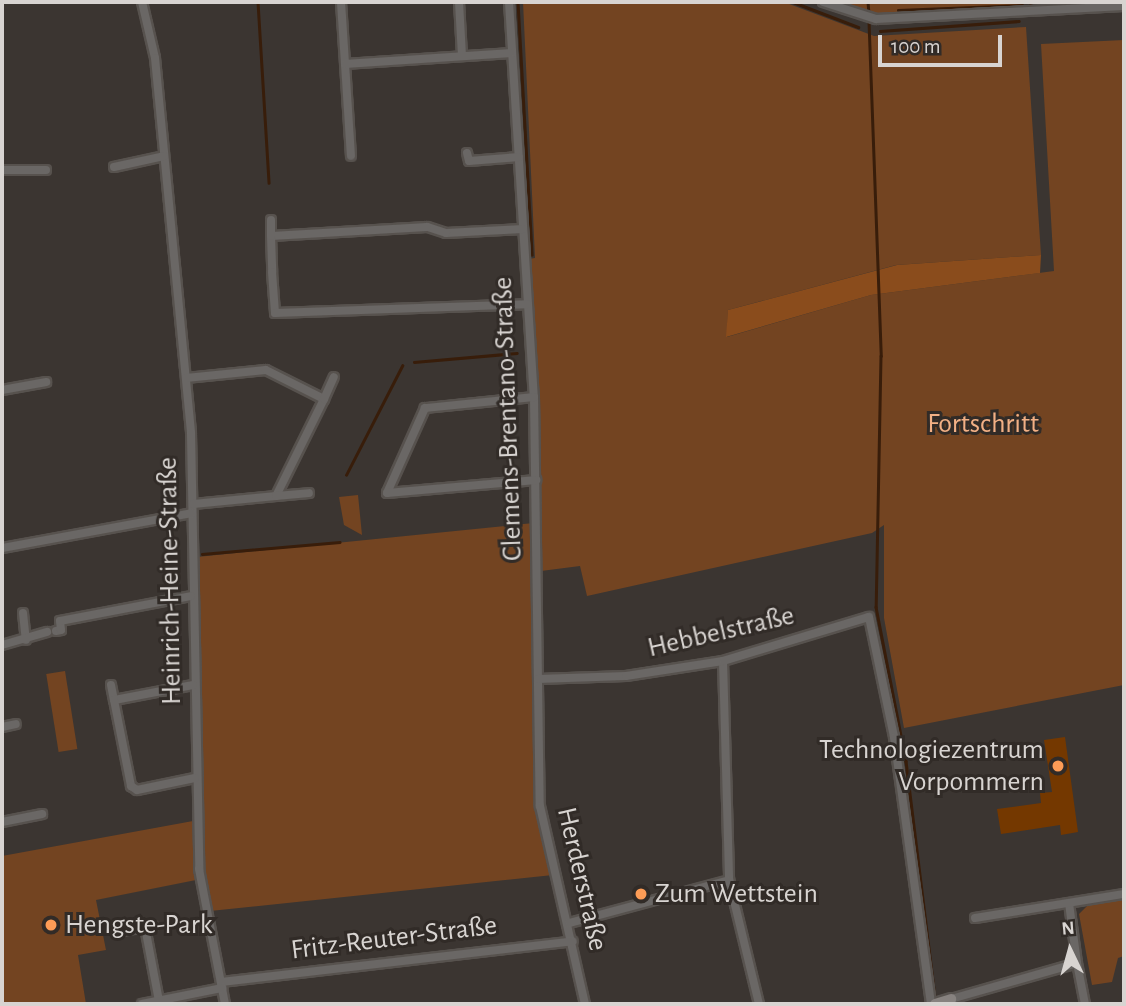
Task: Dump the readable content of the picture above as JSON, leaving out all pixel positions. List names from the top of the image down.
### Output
{
  "streets": {
    "street": [
      "Clemens-Brentano-Straße",
      "Heinrich-Heine-Straße",
      "Hebbelstraße",
      "Herderstraße",
      "Fritz-Reuter-Straße"
    ]
  },
  "crossings": [
    ["Clemens-Brentano-Straße", "Hebbelstraße"],
    ["Clemens-Brentano-Straße", "Herderstraße"],
    ["Heinrich-Heine-Straße", "Fritz-Reuter-Straße"],
    ["Hebbelstraße", "Herderstraße"],
    ["Herderstraße", "Fritz-Reuter-Straße"]
  ],
  "parks": ["Fortschritt"],
  "places": ["Technologiezentrum Vorpommern", "Zum Wettstein", "Hengste-Park"],
  "scale_bar": "100 m",
  "north": "top"
}
